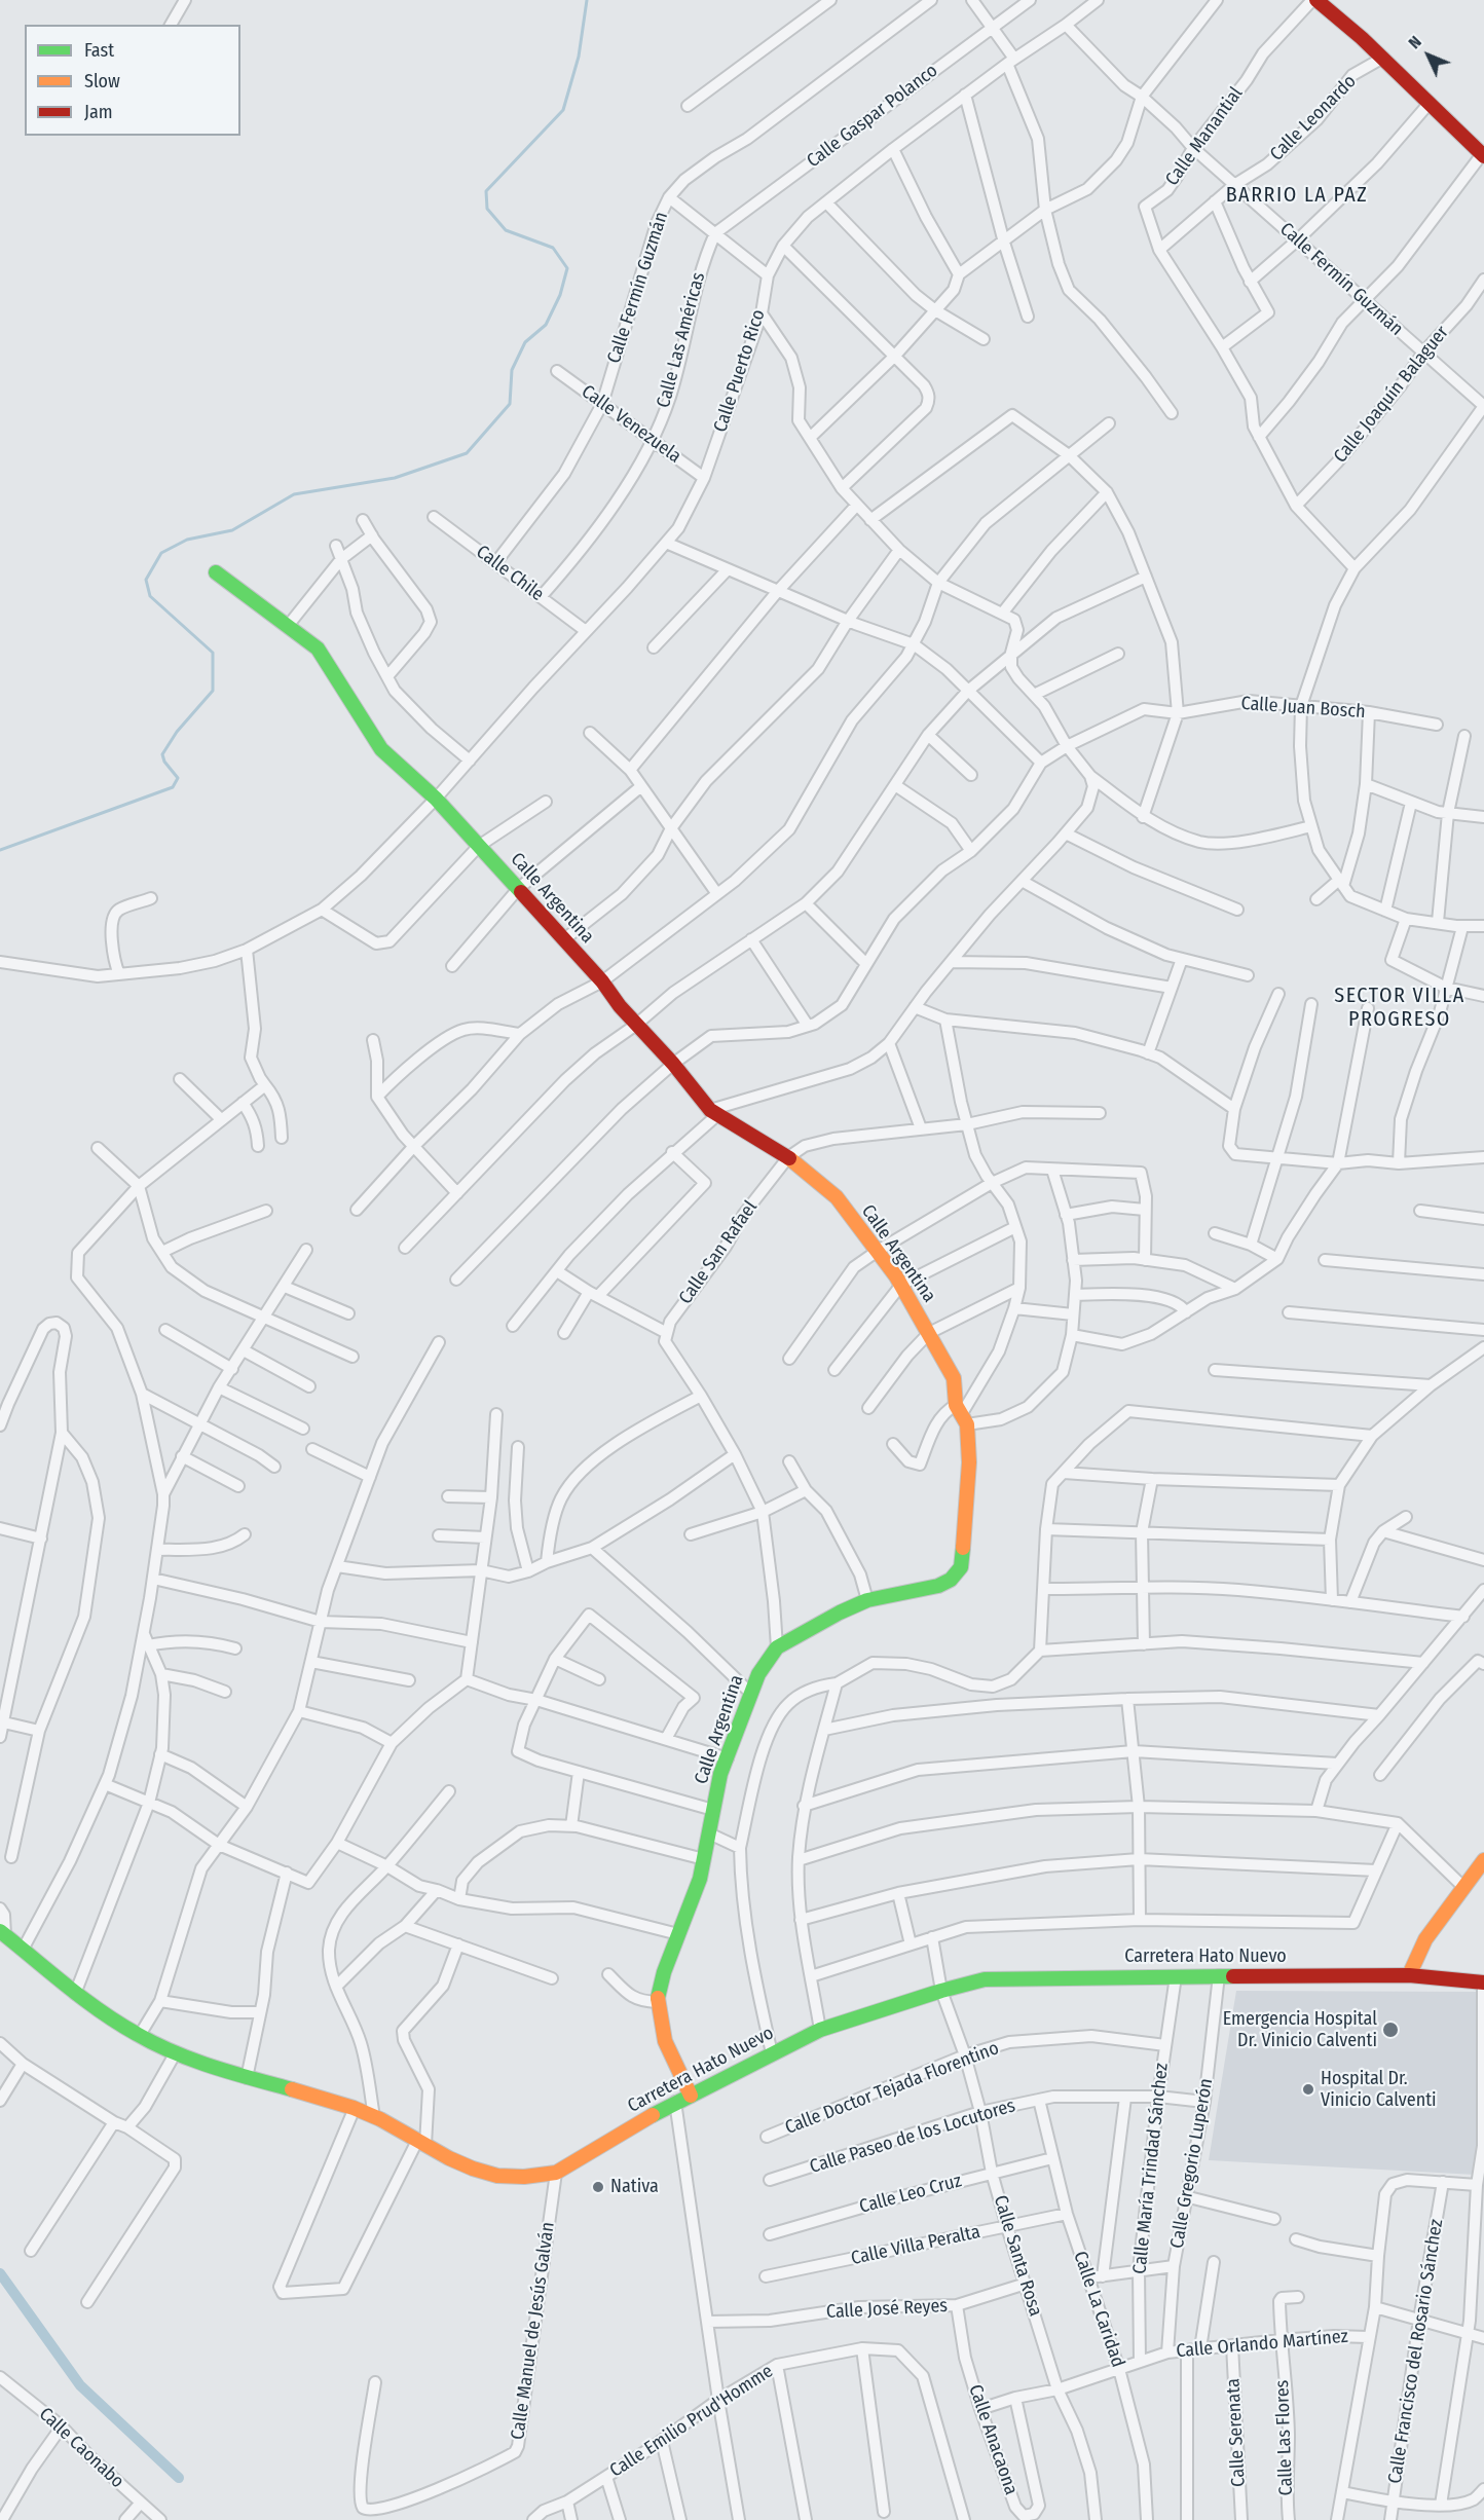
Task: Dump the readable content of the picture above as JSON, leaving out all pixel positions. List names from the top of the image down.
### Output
{
  "streets": {
    "street": [
      "Calle Gaspar Polanco",
      "Calle Leonardo",
      "Calle Manantial",
      "Calle Fermín Guzmán",
      "Calle Las Américas",
      "Calle Puerto Rico",
      "Calle Joaquín Balaguer",
      "Calle Venezuela",
      "Calle Chile",
      "Calle Juan Bosch",
      "Calle Argentina",
      "Calle San Rafael",
      "Carretera Hato Nuevo",
      "Calle Doctor Tejada Florentino",
      "Calle Paseo de los Locutores",
      "Calle Gregorio Luperón",
      "Calle María Trindad Sánchez",
      "Calle Leo Cruz",
      "Calle Villa Peralta",
      "Calle Santa Rosa",
      "Calle José Reyes",
      "Calle La Caridad",
      "Calle Manuel de Jesús Galván",
      "Calle Orlando Martínez",
      "Calle Francisco del Rosario Sánchez",
      "Calle Emilio Prud'Homme",
      "Calle Serenata",
      "Calle Las Flores",
      "Calle Anacaona",
      "Calle Caonabo"
    ]
  },
  "crossings": [
    ["Calle Gaspar Polanco", "Calle Las Américas"],
    ["Calle Leonardo", "Calle Manantial"],
    ["Calle Leonardo", "Calle Fermín Guzmán"],
    ["Calle Manantial", "Calle Fermín Guzmán"],
    ["Calle Fermín Guzmán", "Calle Puerto Rico"],
    ["Calle Fermín Guzmán", "Calle Joaquín Balaguer"],
    ["Calle Fermín Guzmán", "Calle Venezuela"],
    ["Calle Fermín Guzmán", "Calle Chile"],
    ["Calle Las Américas", "Calle Venezuela"],
    ["Calle Las Américas", "Calle Chile"],
    ["Calle Puerto Rico", "Calle Venezuela"],
    ["Calle Puerto Rico", "Calle Chile"],
    ["Calle Puerto Rico", "Calle Argentina"],
    ["Calle Argentina", "Calle San Rafael"],
    ["Calle Argentina", "Carretera Hato Nuevo"],
    ["Carretera Hato Nuevo", "Calle Gregorio Luperón"],
    ["Carretera Hato Nuevo", "Calle María Trindad Sánchez"],
    ["Carretera Hato Nuevo", "Calle Santa Rosa"],
    ["Carretera Hato Nuevo", "Calle Manuel de Jesús Galván"],
    ["Calle Doctor Tejada Florentino", "Calle María Trindad Sánchez"],
    ["Calle Doctor Tejada Florentino", "Calle Santa Rosa"],
    ["Calle Paseo de los Locutores", "Calle Gregorio Luperón"],
    ["Calle Paseo de los Locutores", "Calle María Trindad Sánchez"],
    ["Calle Paseo de los Locutores", "Calle Santa Rosa"],
    ["Calle Paseo de los Locutores", "Calle La Caridad"],
    ["Calle Gregorio Luperón", "Calle Orlando Martínez"],
    ["Calle María Trindad Sánchez", "Calle Orlando Martínez"],
    ["Calle Leo Cruz", "Calle Santa Rosa"],
    ["Calle Leo Cruz", "Calle La Caridad"],
    ["Calle Villa Peralta", "Calle Santa Rosa"],
    ["Calle Villa Peralta", "Calle La Caridad"],
    ["Calle Santa Rosa", "Calle José Reyes"],
    ["Calle Santa Rosa", "Calle Orlando Martínez"],
    ["Calle José Reyes", "Calle Anacaona"],
    ["Calle La Caridad", "Calle Orlando Martínez"],
    ["Calle Orlando Martínez", "Calle Serenata"],
    ["Calle Orlando Martínez", "Calle Las Flores"],
    ["Calle Orlando Martínez", "Calle Anacaona"]
  ],
  "districts": ["BARRIO LA PAZ", "SECTOR VILLA PROGRESO"],
  "places": ["Emergencia Hospital Dr. Vinicio Calventi", "Hospital Dr. Vinicio Calventi", "Nativa"],
  "legend": ["Fast", "Slow", "Jam"],
  "north": "top left"
}
